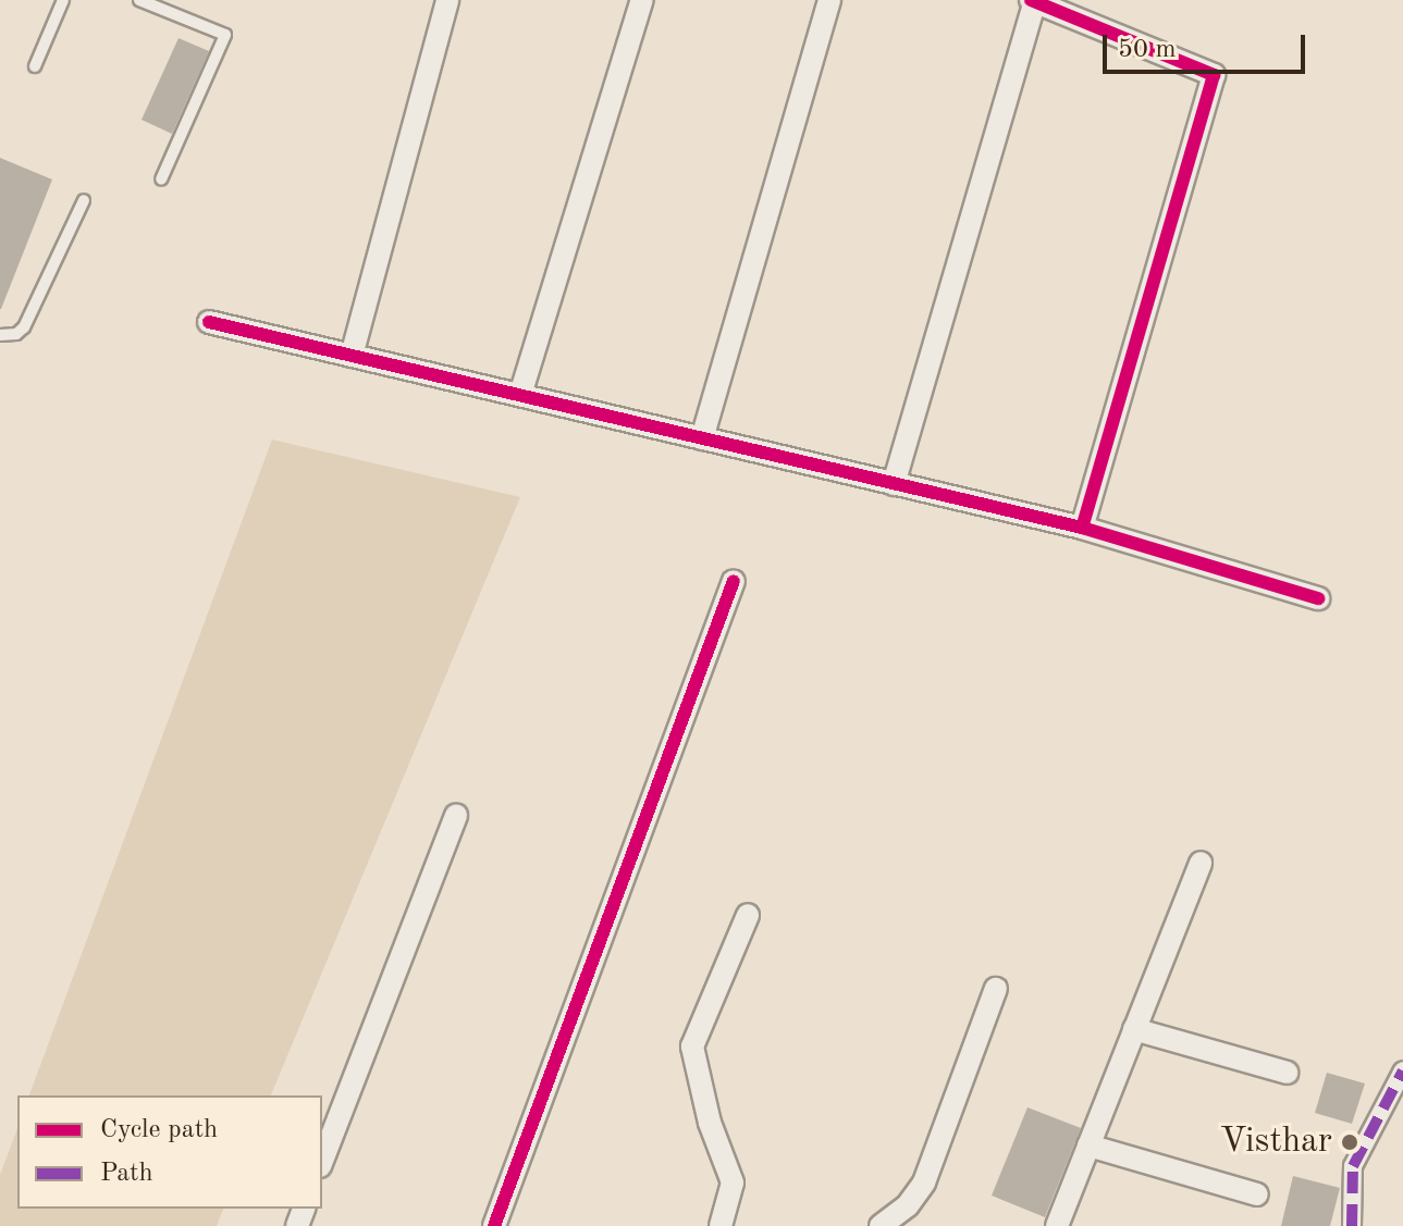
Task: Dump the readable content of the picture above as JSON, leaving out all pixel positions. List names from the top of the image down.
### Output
{
  "places": ["Visthar"],
  "legend": ["Cycle path", "Path"],
  "scale_bar": "50 m"
}
